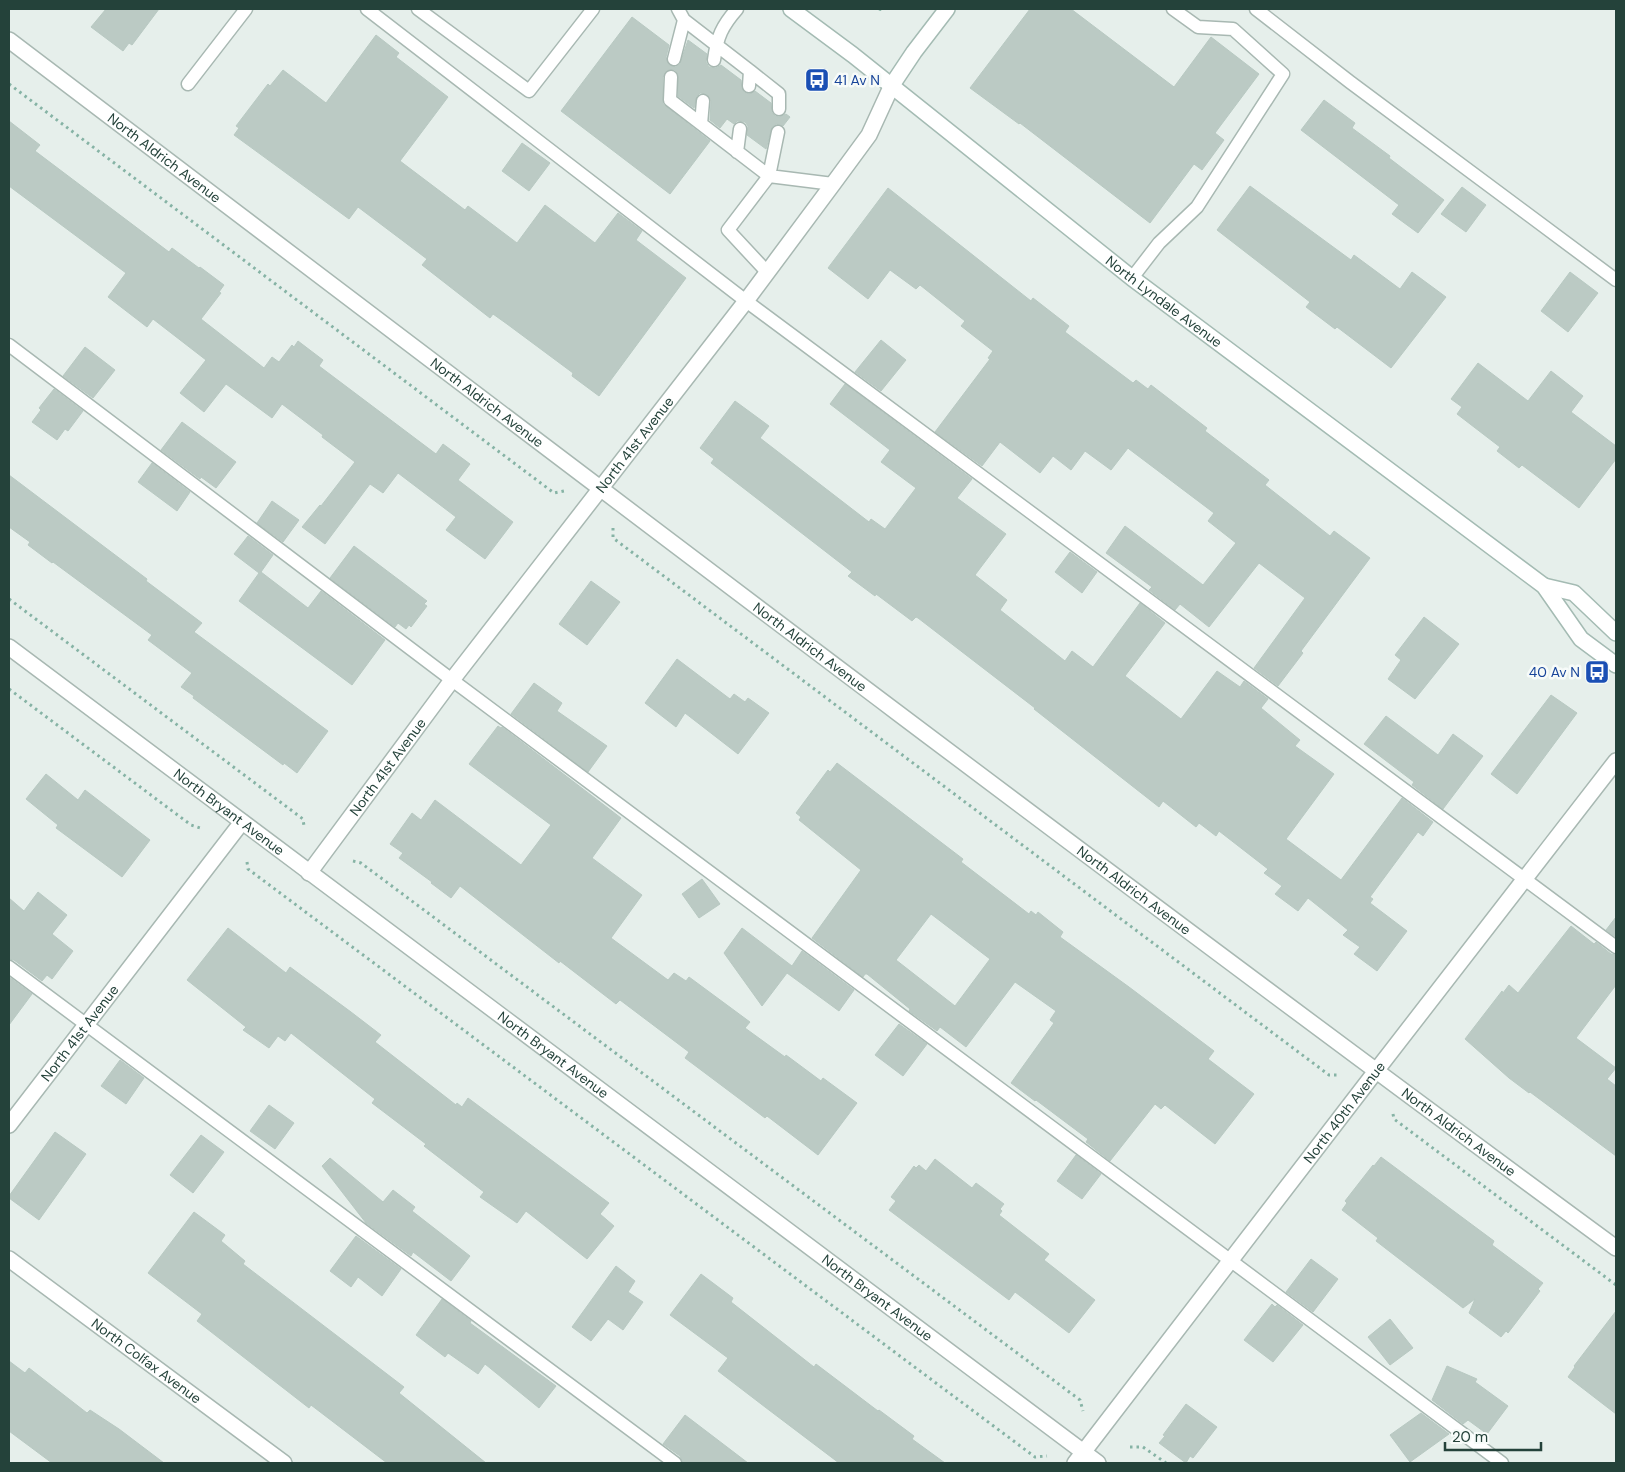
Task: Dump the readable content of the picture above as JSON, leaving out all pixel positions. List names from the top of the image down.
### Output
{
  "streets": {
    "street": [
      "North Aldrich Avenue",
      "North Lyndale Avenue",
      "North 41st Avenue",
      "North Bryant Avenue",
      "North 40th Avenue",
      "North Colfax Avenue"
    ]
  },
  "crossings": [
    ["North Aldrich Avenue", "North 41st Avenue"],
    ["North Aldrich Avenue", "North 40th Avenue"],
    ["North Lyndale Avenue", "North 41st Avenue"],
    ["North 41st Avenue", "North Bryant Avenue"],
    ["North Bryant Avenue", "North 40th Avenue"]
  ],
  "places": {
    "bus stop": ["41 Av N", "40 Av N"]
  },
  "scale_bar": "20 m"
}
